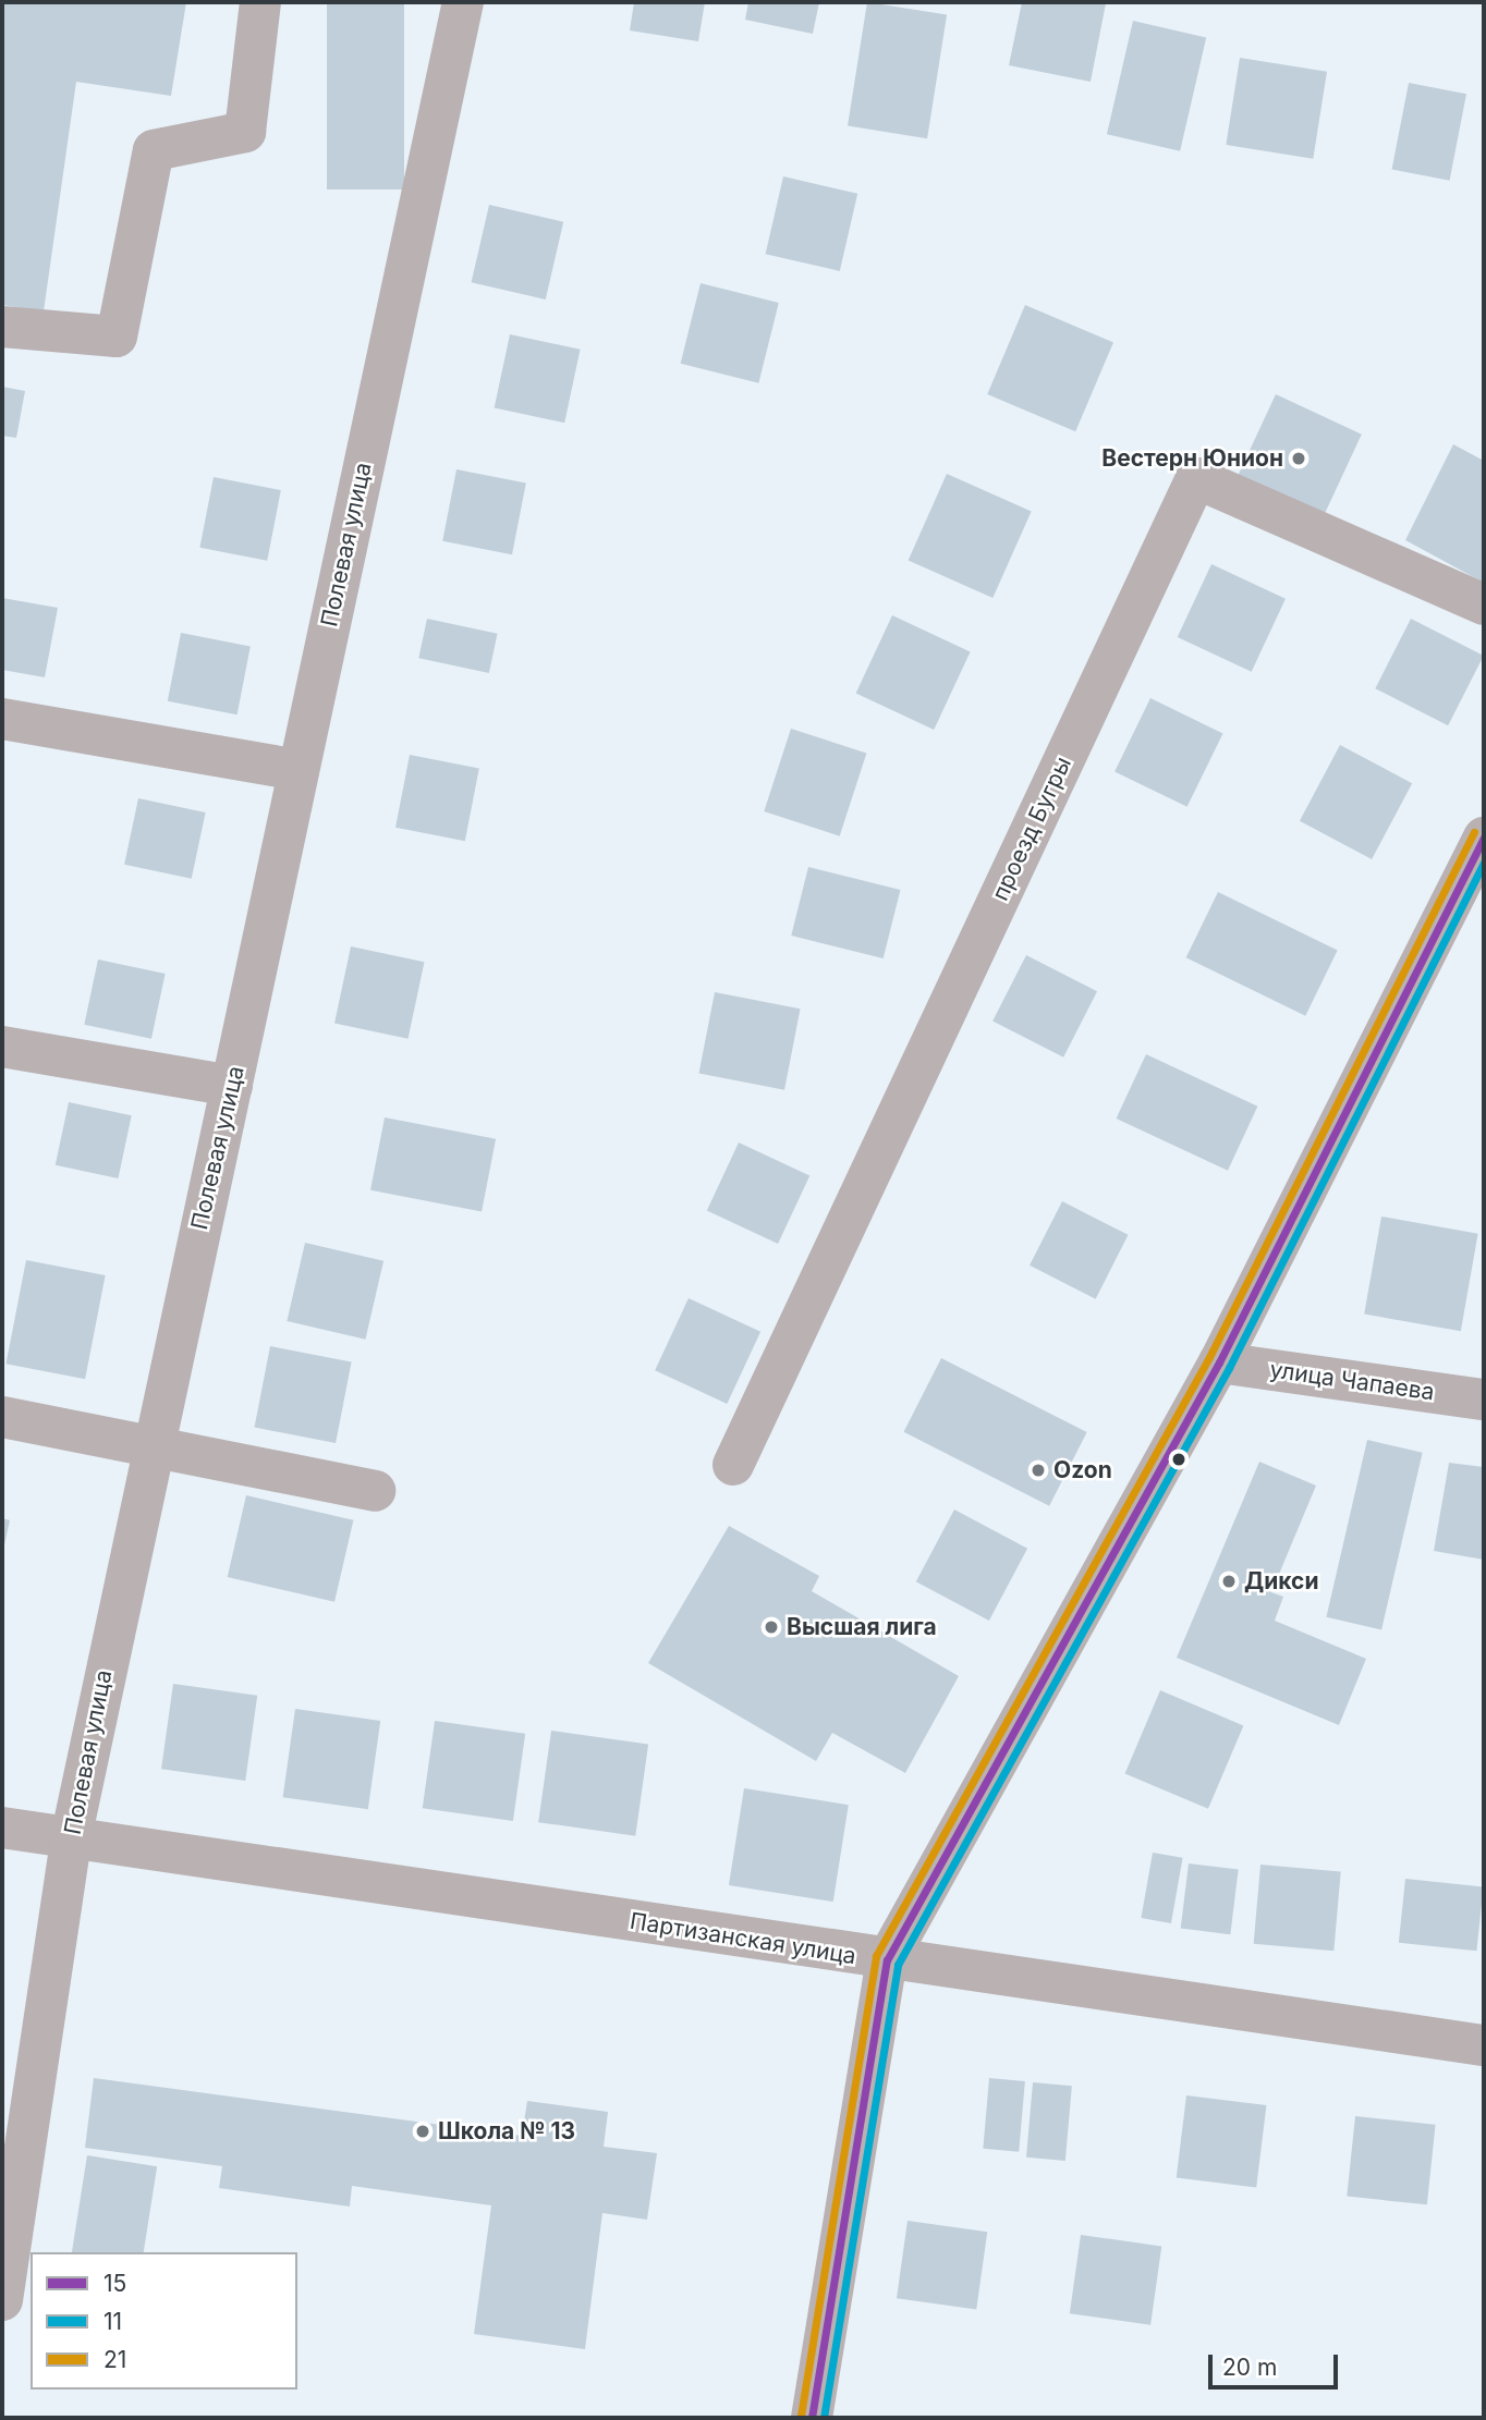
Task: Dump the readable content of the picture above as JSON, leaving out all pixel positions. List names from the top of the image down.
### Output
{
  "streets": {
    "street": [
      "Полевая улица",
      "проезд Бугры",
      "улица Чапаева",
      "Партизанская улица"
    ]
  },
  "crossings": [
    ["Полевая улица", "Партизанская улица"]
  ],
  "places": [
    "Вестерн Юнион",
    "Ozon",
    "Дикси",
    "Высшая лига",
    "Школа № 13"
  ],
  "lines": ["transit line 21", "transit line 15", "transit line 11"],
  "legend": ["15", "11", "21"],
  "scale_bar": "20 m"
}
